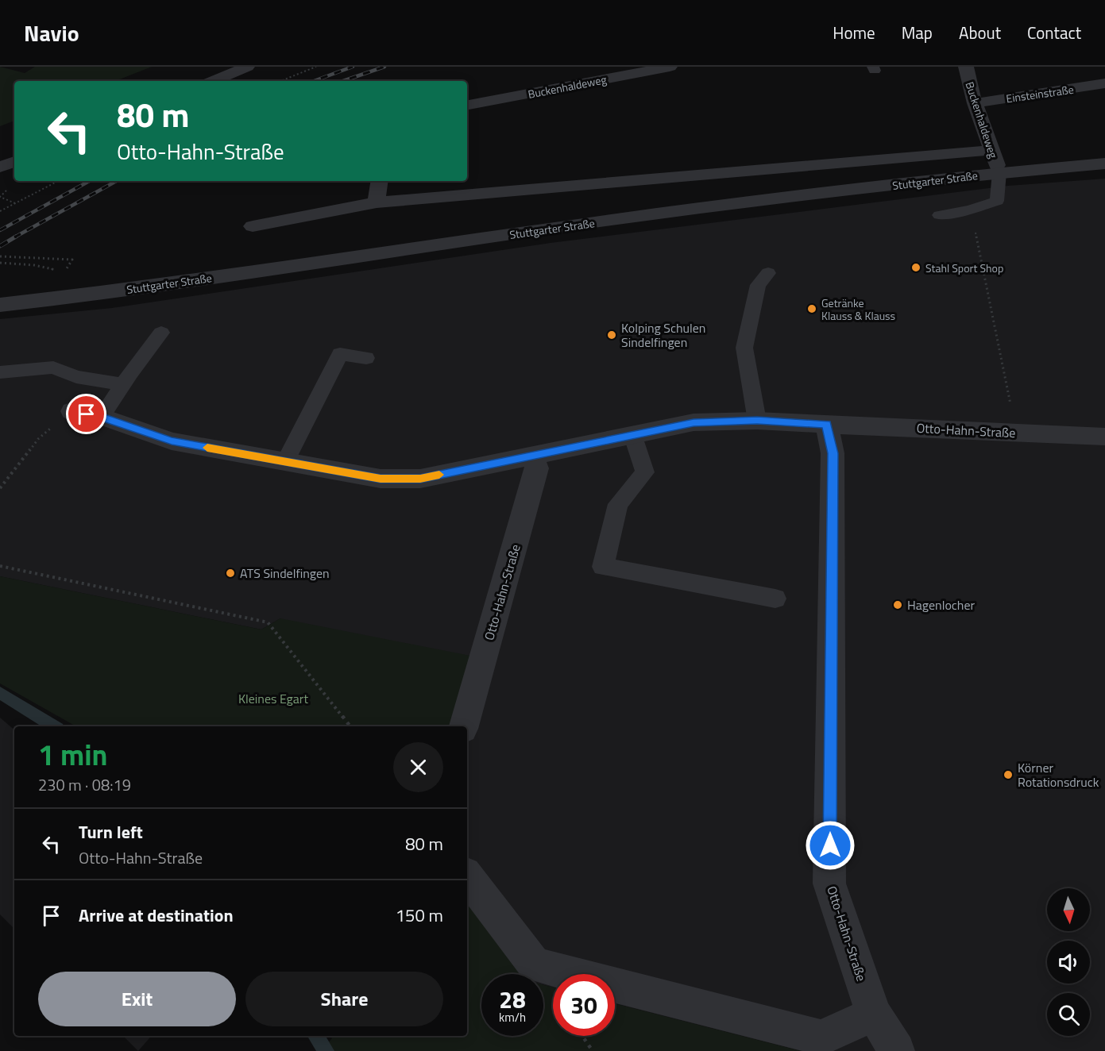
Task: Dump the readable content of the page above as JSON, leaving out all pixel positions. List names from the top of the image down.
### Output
{
  "streets": {
    "street": [
      "Buckenhaldeweg",
      "Einsteinstraße",
      "Stuttgarter Straße",
      "Otto-Hahn-Straße"
    ]
  },
  "crossings": [
    ["Buckenhaldeweg", "Einsteinstraße"],
    ["Buckenhaldeweg", "Stuttgarter Straße"]
  ],
  "parks": ["Kleines Egart"],
  "places": [
    "Stahl Sport Shop",
    "Getränke Klauss & Klauss",
    "Kolping Schulen Sindelfingen",
    "ATS Sindelfingen",
    "Hagenlocher",
    "Körner Rotationsdruck"
  ],
  "north": "bottom",
  "page": {
    "header": "Navio",
    "nav": [
      "Home",
      "Map",
      "About",
      "Contact"
    ],
    "turn": ["80 m", "Otto-Hahn-Straße"],
    "heading": ["1 min", "230 m · 08:19"],
    "list": [
      {
        "name": "Turn left",
        "note": "Otto-Hahn-Straße",
        "value": "80 m"
      },
      {
        "name": "Arrive at destination",
        "value": "150 m"
      }
    ],
    "buttons": ["Exit", "Share"],
    "speed": "28 km/h",
    "limit": "30"
  }
}
